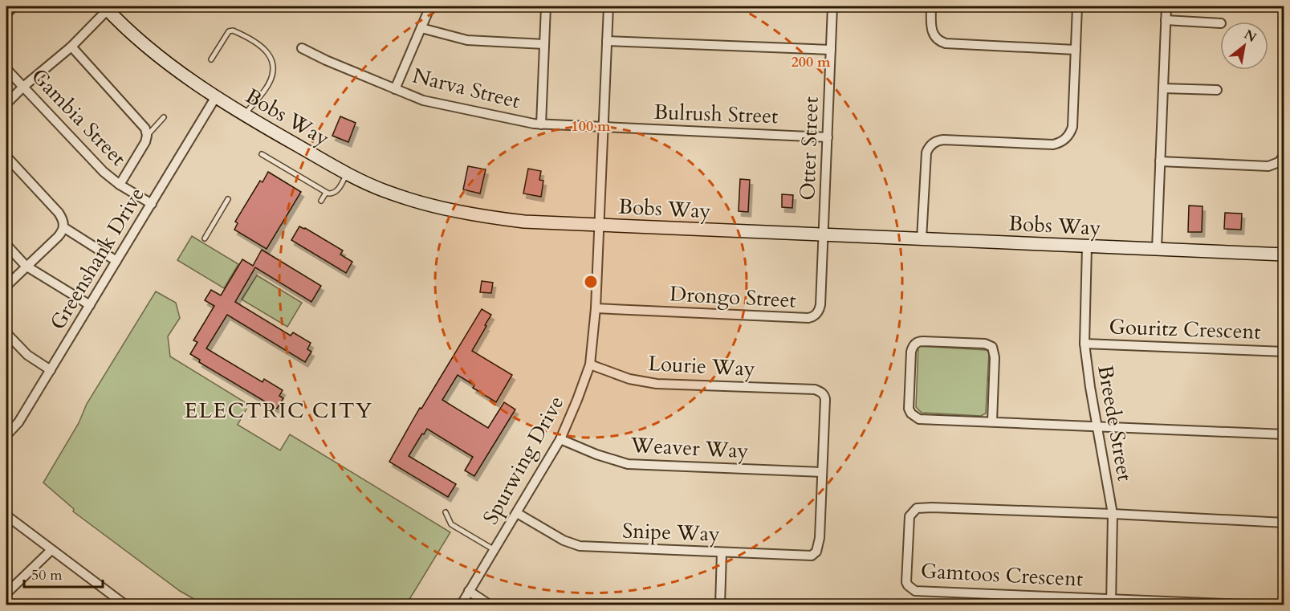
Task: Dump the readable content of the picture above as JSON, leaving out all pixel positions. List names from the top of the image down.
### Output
{
  "streets": {
    "street": [
      "Narva Street",
      "Bulrush Street",
      "Gambia Street",
      "Bobs Way",
      "Otter Street",
      "Greenshank Drive",
      "Drongo Street",
      "Gouritz Crescent",
      "Lourie Way",
      "Breede Street",
      "Weaver Way",
      "Spurwing Drive",
      "Snipe Way",
      "Gamtoos Crescent"
    ]
  },
  "crossings": [
    ["Narva Street", "Bulrush Street"],
    ["Narva Street", "Spurwing Drive"],
    ["Bulrush Street", "Otter Street"],
    ["Bulrush Street", "Spurwing Drive"],
    ["Gambia Street", "Greenshank Drive"],
    ["Bobs Way", "Otter Street"],
    ["Bobs Way", "Greenshank Drive"],
    ["Bobs Way", "Drongo Street"],
    ["Bobs Way", "Breede Street"],
    ["Bobs Way", "Spurwing Drive"],
    ["Otter Street", "Drongo Street"],
    ["Drongo Street", "Spurwing Drive"],
    ["Gouritz Crescent", "Breede Street"],
    ["Lourie Way", "Weaver Way"],
    ["Lourie Way", "Spurwing Drive"],
    ["Lourie Way", "Snipe Way"],
    ["Breede Street", "Gamtoos Crescent"],
    ["Weaver Way", "Spurwing Drive"],
    ["Weaver Way", "Snipe Way"],
    ["Spurwing Drive", "Snipe Way"]
  ],
  "districts": ["ELECTRIC CITY"],
  "scale_bar": "50 m",
  "north": "top right",
  "rings": ["200 m", "100 m"]
}
